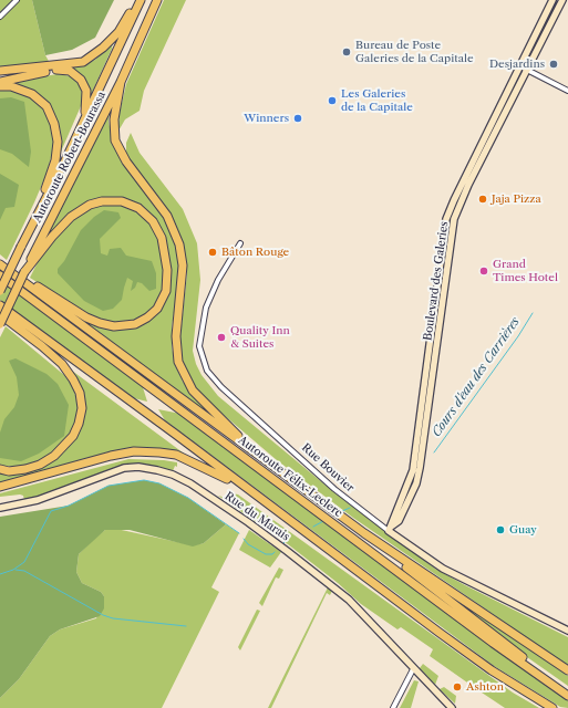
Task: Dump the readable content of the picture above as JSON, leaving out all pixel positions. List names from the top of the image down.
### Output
{
  "streets": {
    "highway": ["Autoroute Robert-Bourassa", "Autoroute Félix-Leclerc"],
    "street": ["Boulevard des Galeries", "Rue Bouvier", "Rue du Marais"]
  },
  "crossings": [
    ["Boulevard des Galeries", "Rue Bouvier"]
  ],
  "water": ["Cours d'eau des Carrières"],
  "places": [
    "Bureau de Poste Galeries de la Capitale",
    "Desjardins",
    "Les Galeries de la Capitale",
    "Winners",
    "Jaja Pizza",
    "Bâton Rouge",
    "Grand Times Hotel",
    "Quality Inn & Suites",
    "Guay",
    "Ashton"
  ]
}
